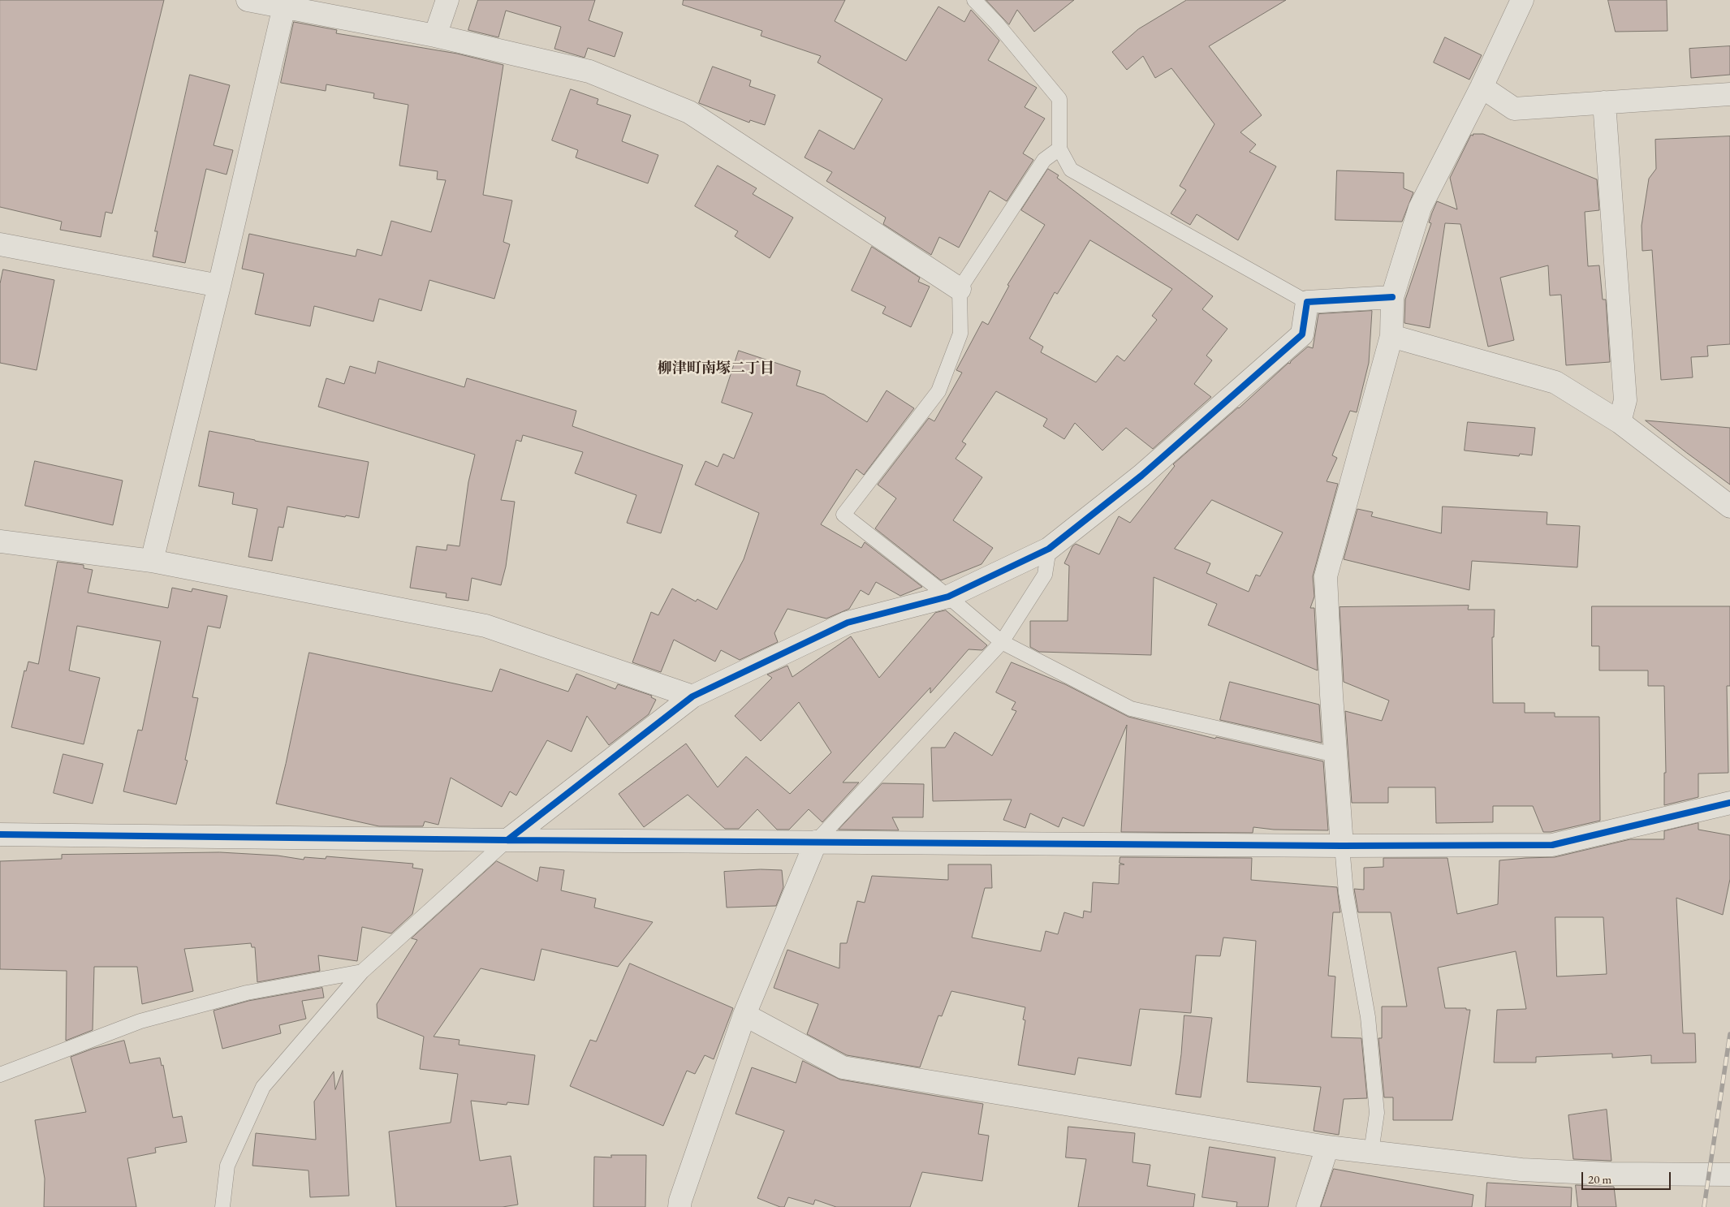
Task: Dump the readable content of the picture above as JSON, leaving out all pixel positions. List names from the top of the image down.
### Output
{
  "districts": ["柳津町南塚二丁目"],
  "scale_bar": "20 m"
}
